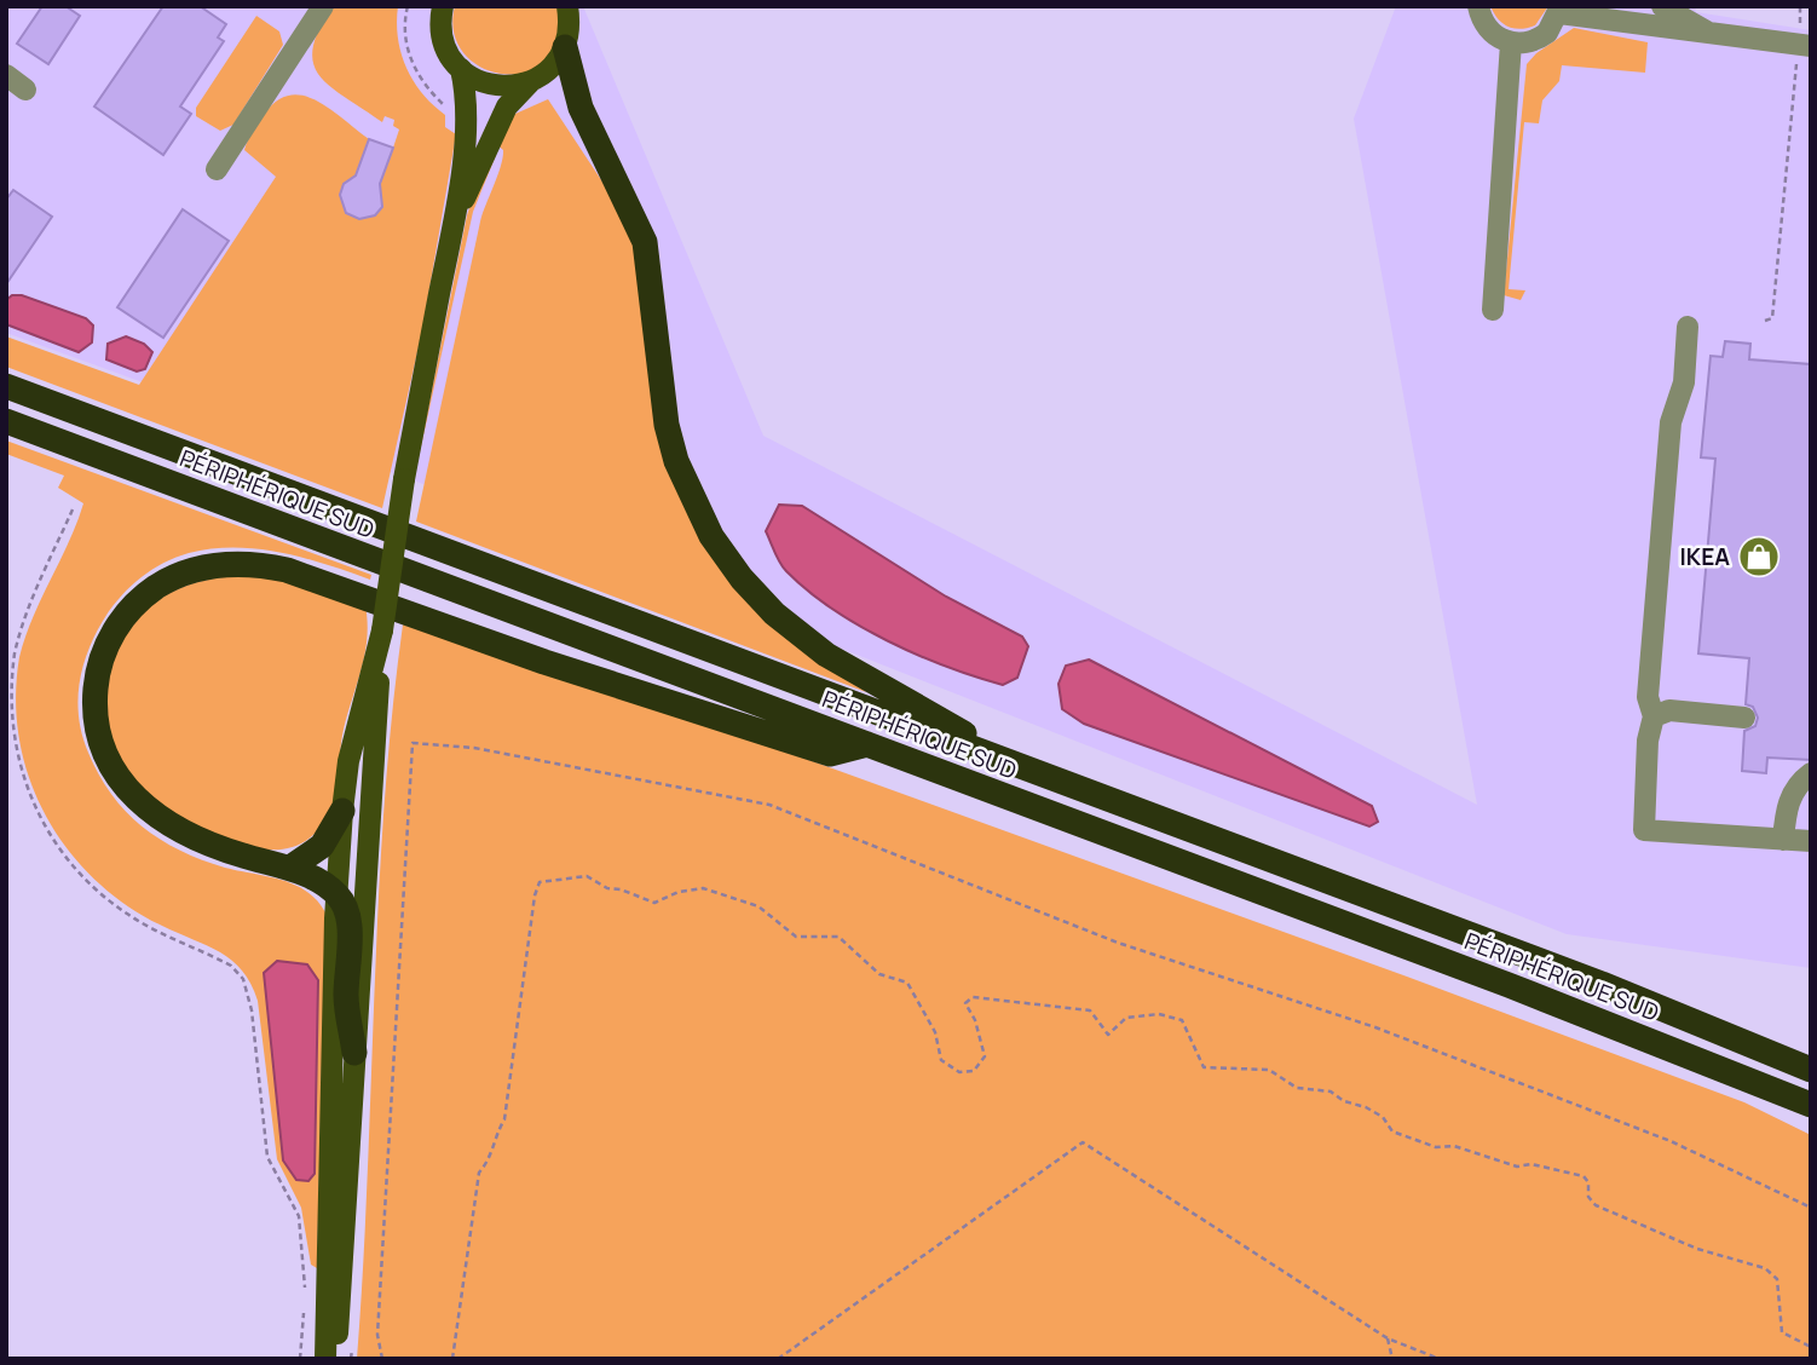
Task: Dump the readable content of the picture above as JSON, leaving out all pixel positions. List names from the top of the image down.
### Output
{
  "streets": {
    "highway": ["PÉRIPHÉRIQUE SUD"]
  },
  "places": {
    "shop": ["IKEA"]
  }
}
